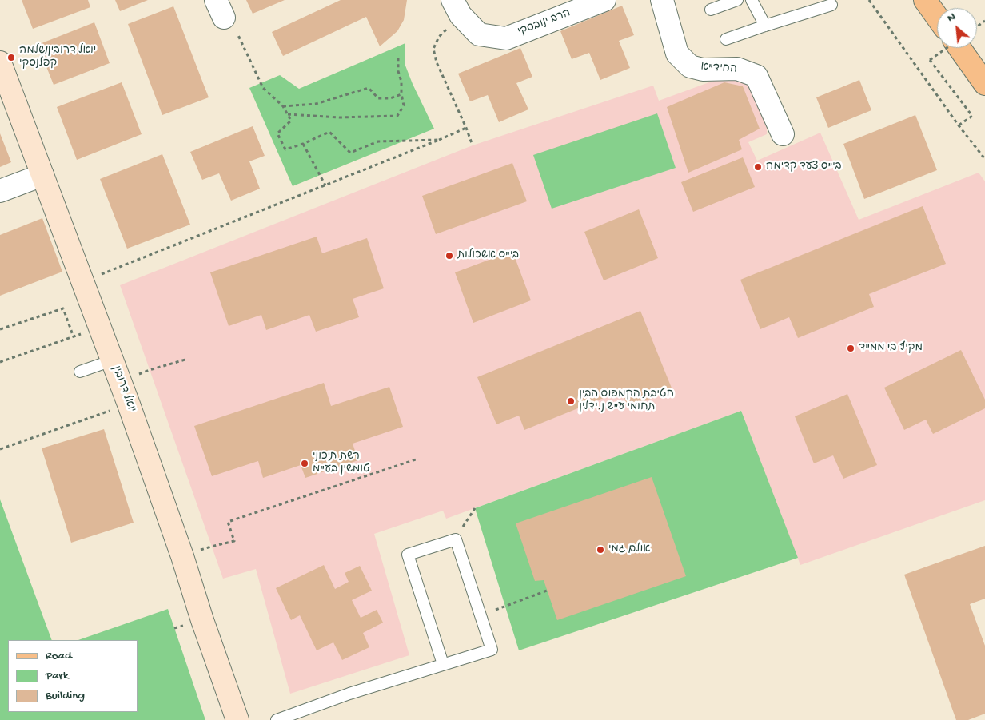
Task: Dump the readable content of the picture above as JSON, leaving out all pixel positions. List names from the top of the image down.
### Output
{
  "streets": {
    "street": ["הרב ינובסקי", "החיד\"א", "יואל דרובין"]
  },
  "places": [
    "יואל דרובין/שלמה קפלנסקי",
    "בי\"ס צעד קדימה",
    "בי\"ס אשכולות",
    "מקיף ב' ממ\"ד",
    "חטיבת הקמפוס הבין תחומי ע\"ש נ.ידלין",
    "רשת תיכוני טומשין בע\"מ",
    "אולם גמי"
  ],
  "legend": ["Road", "Park", "Building"],
  "north": "top left"
}
